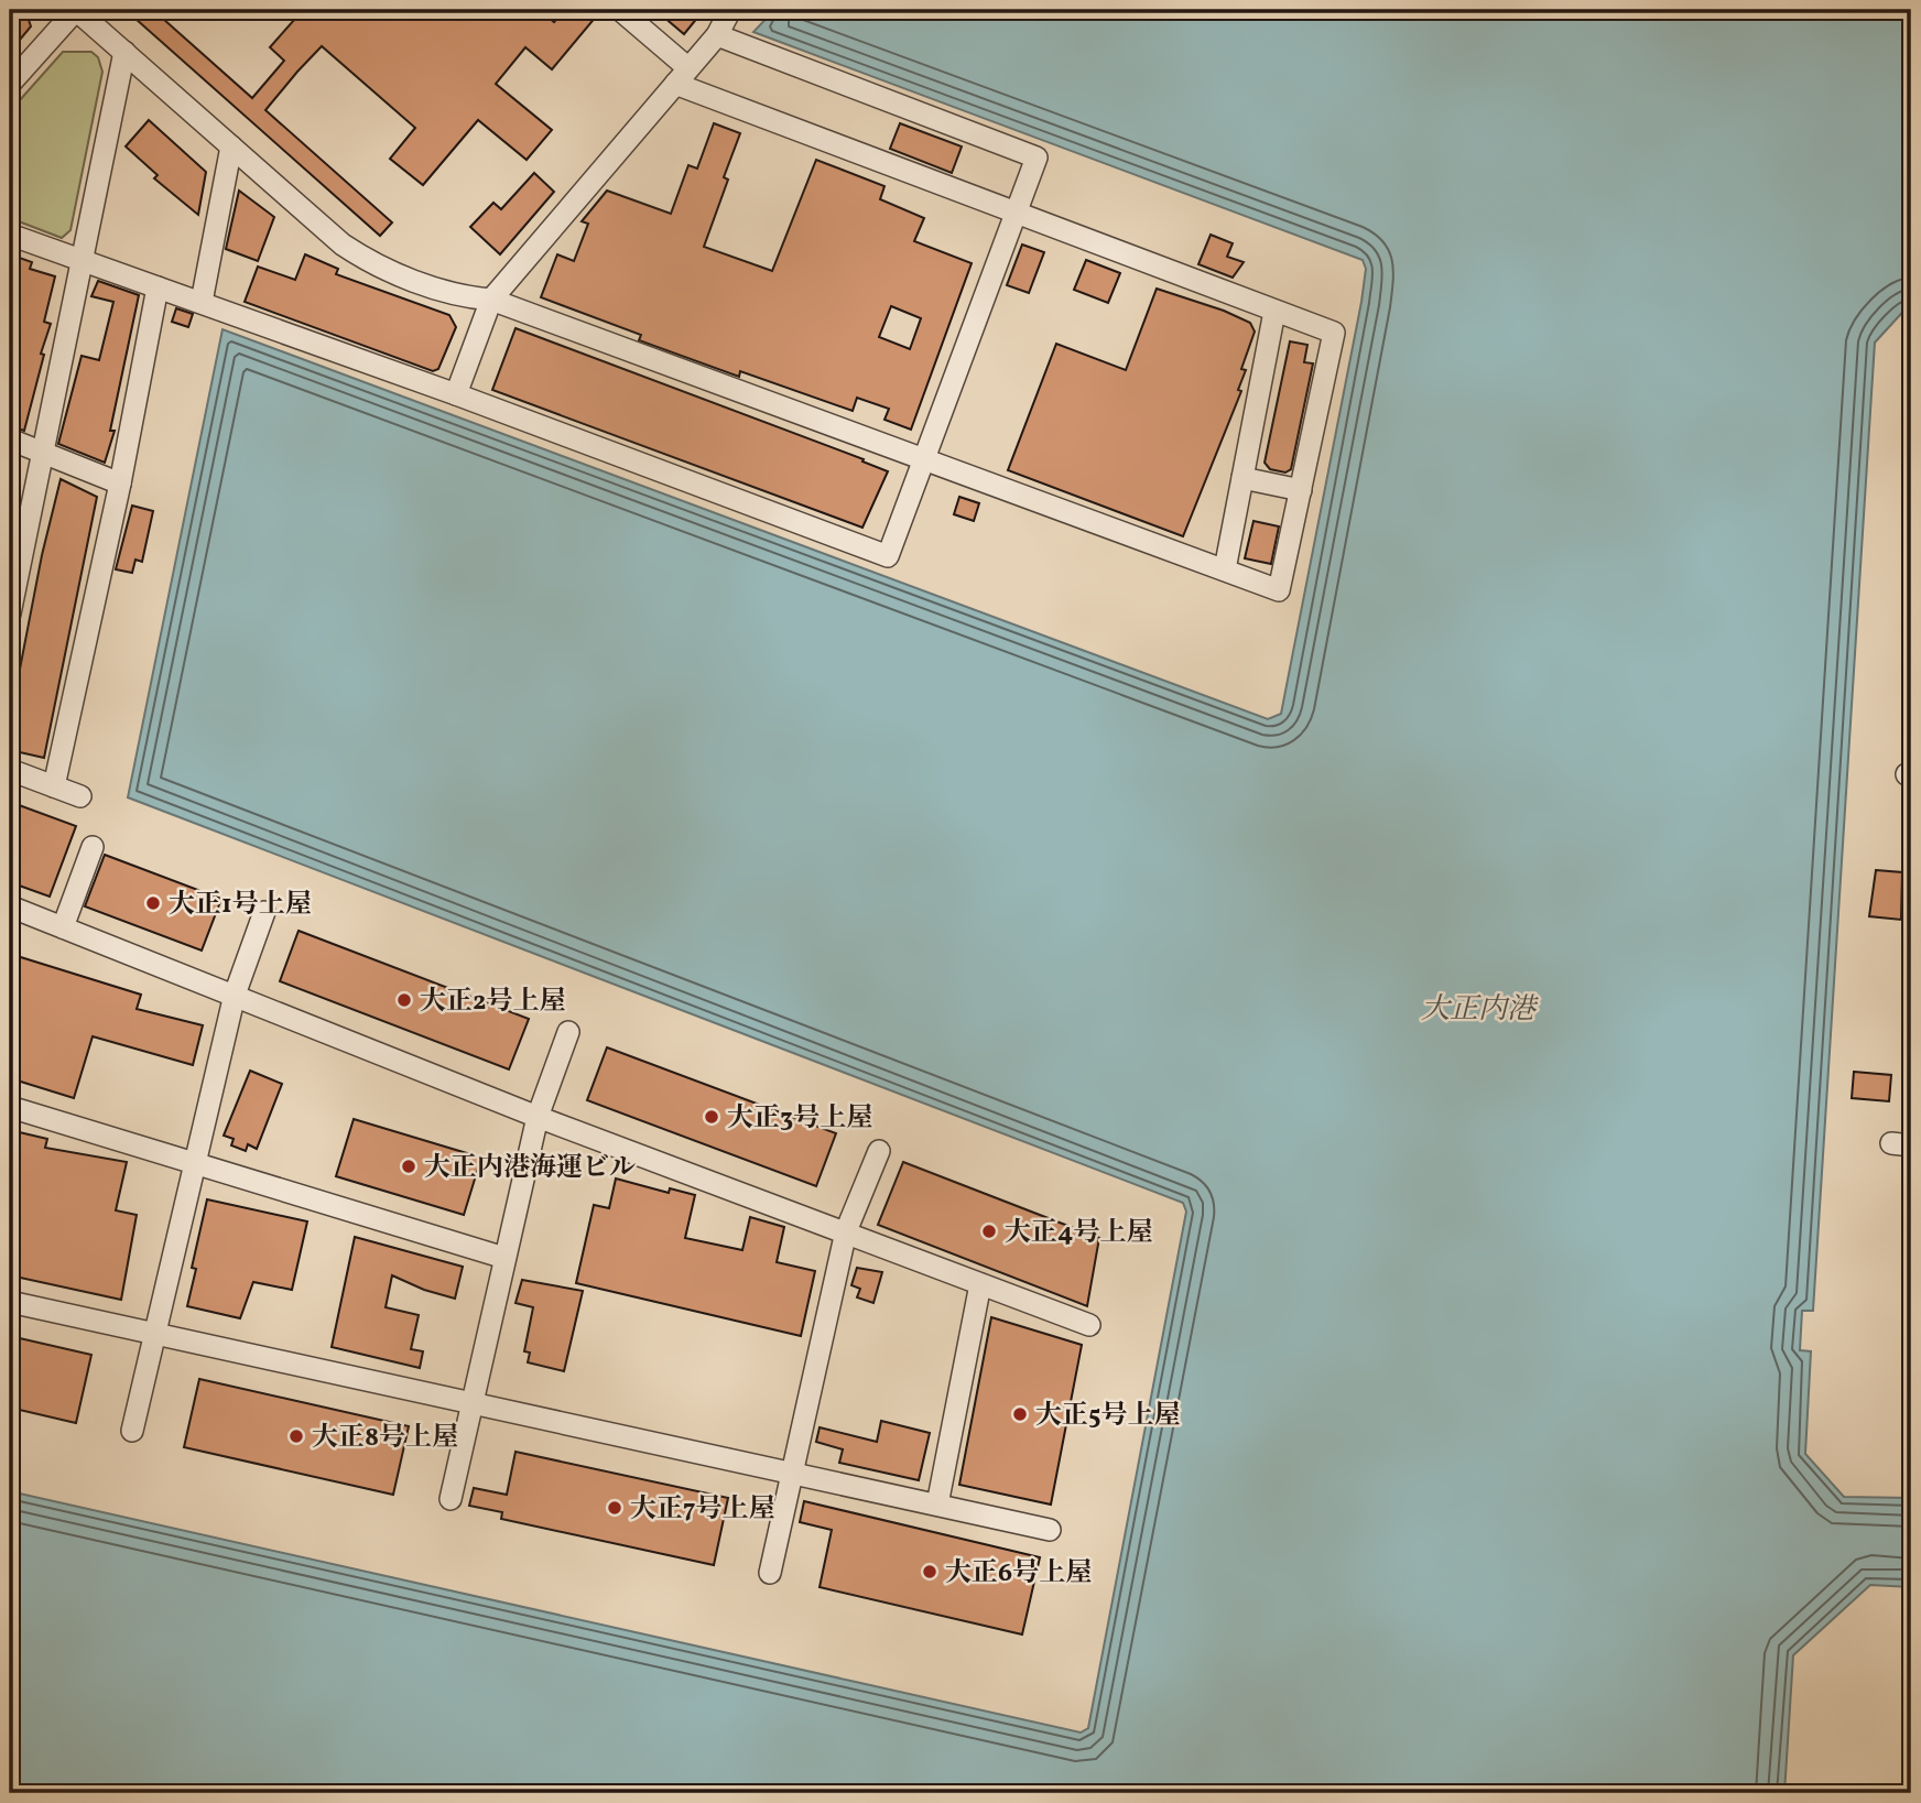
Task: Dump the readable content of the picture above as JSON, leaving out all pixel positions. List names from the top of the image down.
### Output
{
  "water": ["大正内港"],
  "places": [
    "大正1号上屋",
    "大正2号上屋",
    "大正3号上屋",
    "大正内港海運ビル",
    "大正4号上屋",
    "大正5号上屋",
    "大正8号上屋",
    "大正7号上屋",
    "大正6号上屋"
  ]
}
